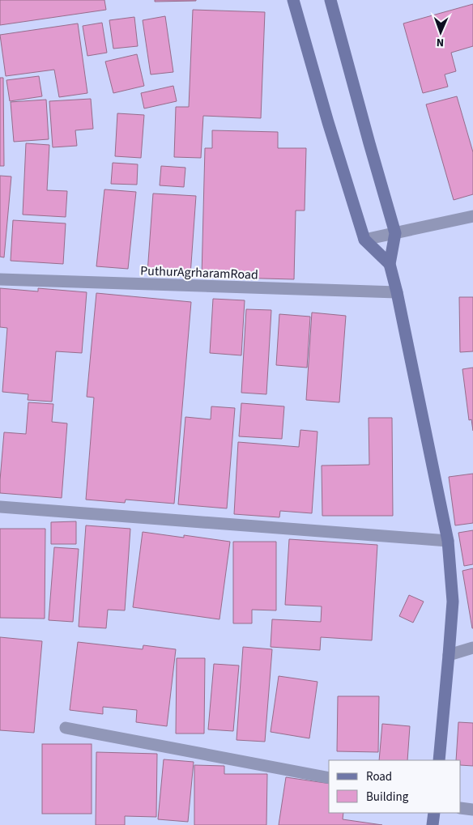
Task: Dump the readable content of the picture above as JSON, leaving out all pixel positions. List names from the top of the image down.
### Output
{
  "streets": {
    "street": ["PuthurAgrharamRoad"]
  },
  "legend": ["Road", "Building"],
  "north": "bottom"
}
